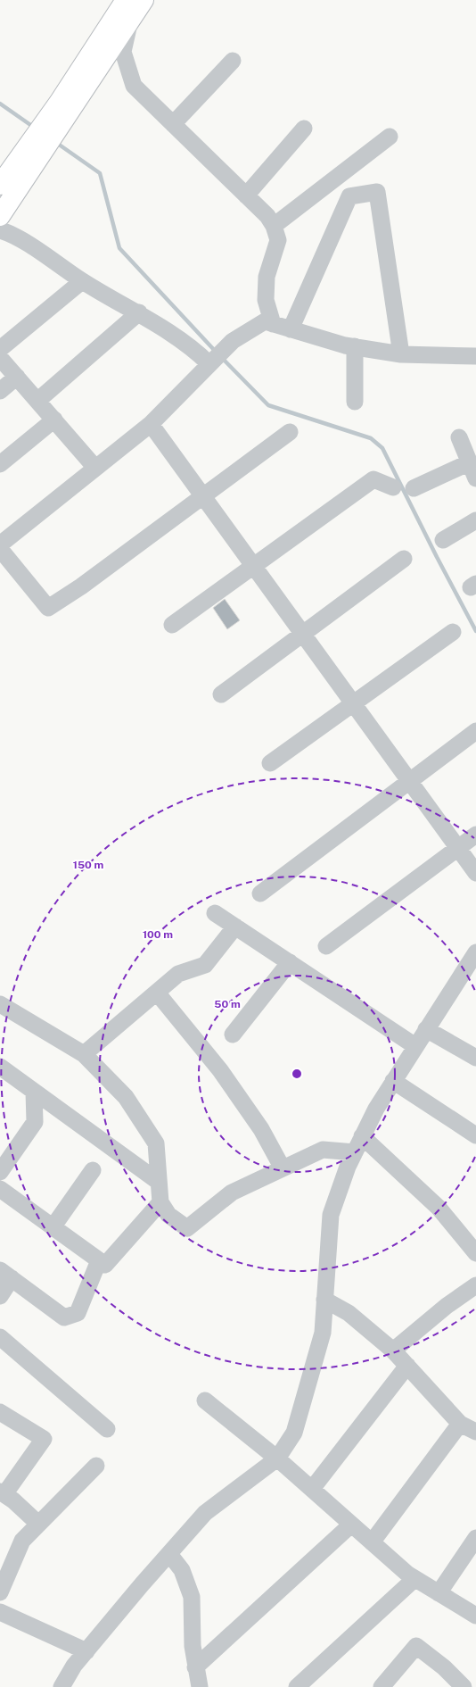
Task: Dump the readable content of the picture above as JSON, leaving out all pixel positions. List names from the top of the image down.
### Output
{
  "rings": ["150 m", "100 m", "50 m"]
}
